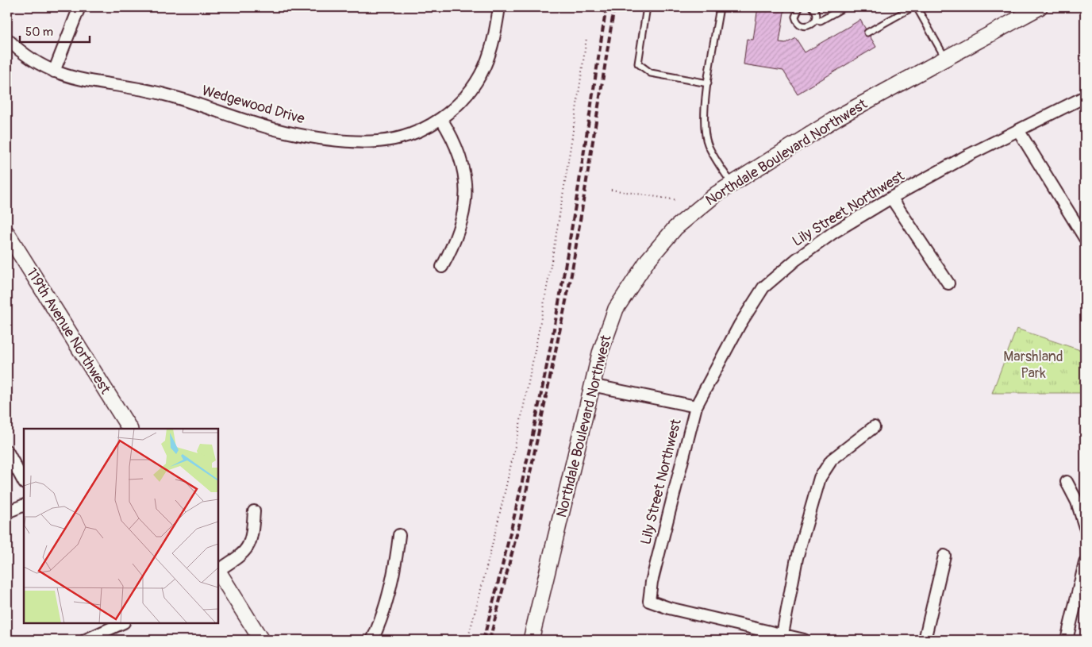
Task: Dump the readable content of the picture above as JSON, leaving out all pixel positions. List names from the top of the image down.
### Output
{
  "streets": {
    "street": [
      "Wedgewood Drive",
      "Northdale Boulevard Northwest",
      "Lily Street Northwest",
      "119th Avenue Northwest"
    ]
  },
  "parks": ["Marshland Park"],
  "scale_bar": "50 m"
}
